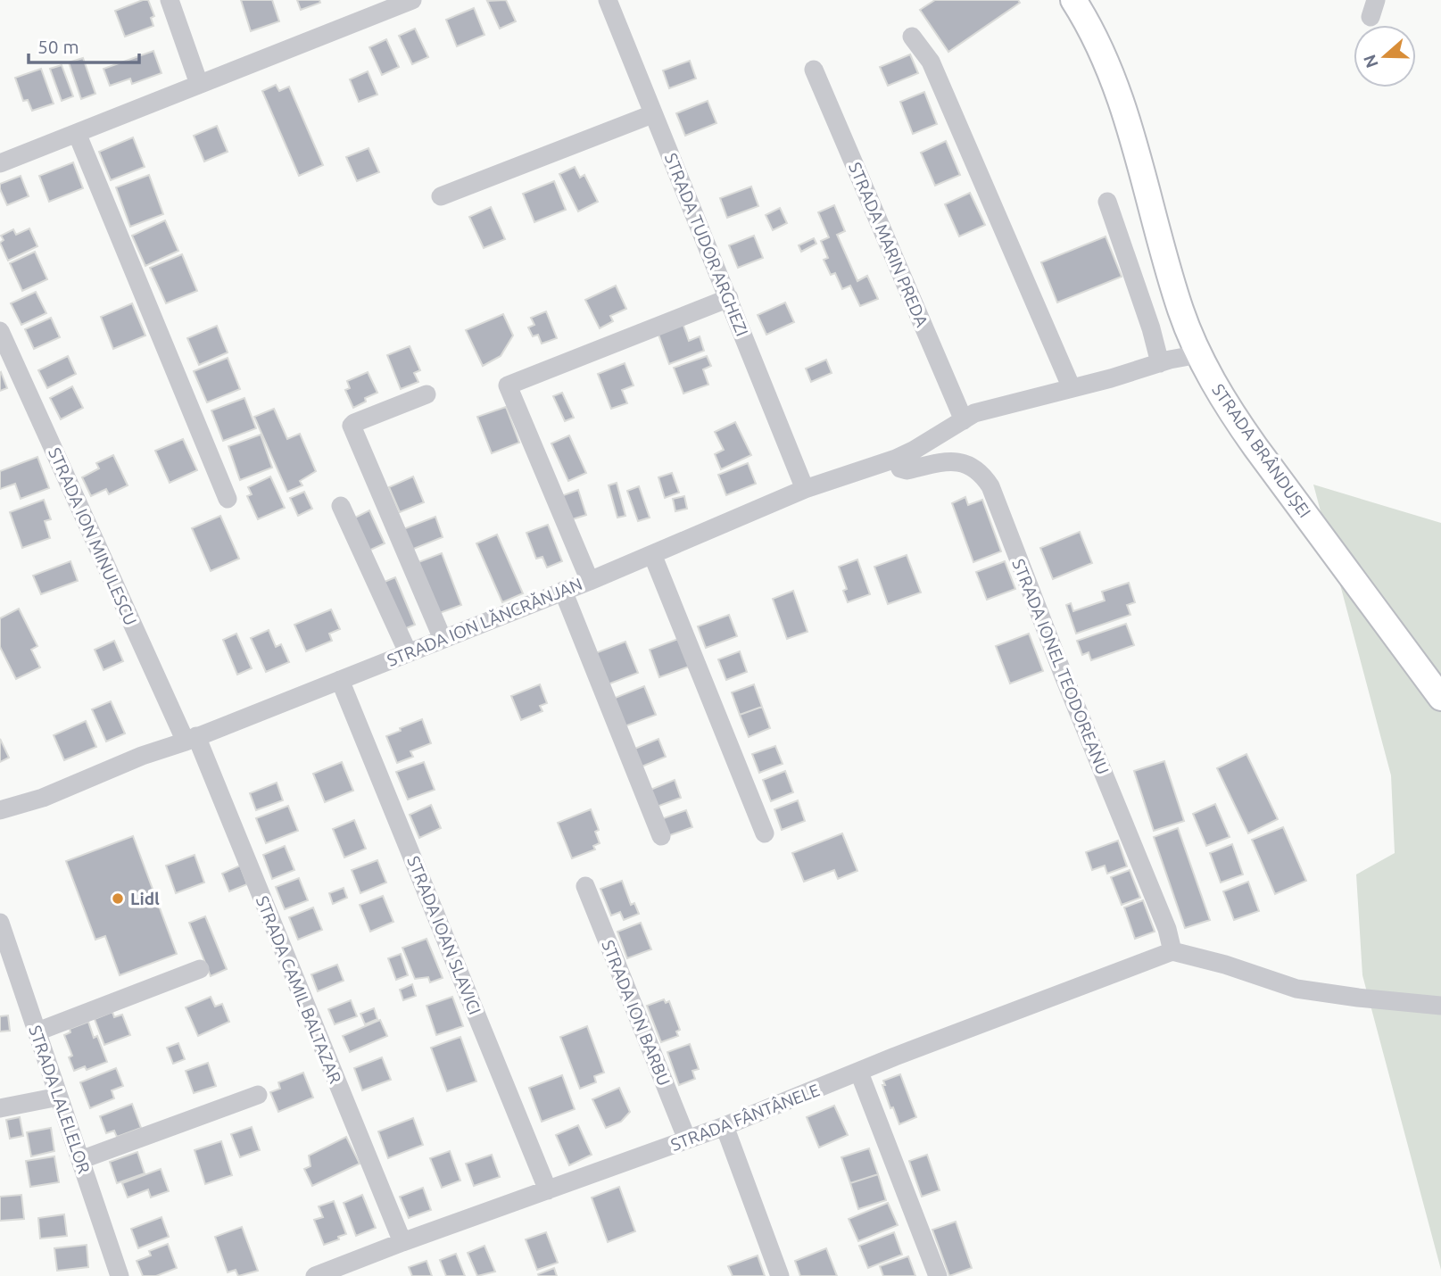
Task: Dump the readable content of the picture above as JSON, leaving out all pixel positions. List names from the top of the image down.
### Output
{
  "streets": {
    "main road": ["STRADA BRÂNDUȘEI"],
    "street": [
      "STRADA TUDOR ARGHEZI",
      "STRADA MARIN PREDA",
      "STRADA ION MINULESCU",
      "STRADA ION LĂNCRĂNJAN",
      "STRADA IONEL TEODOREANU",
      "STRADA IOAN SLAVICI",
      "STRADA CAMIL BALTAZAR",
      "STRADA ION BARBU",
      "STRADA LALELELOR",
      "STRADA FÂNTÂNELE"
    ]
  },
  "crossings": [
    ["STRADA TUDOR ARGHEZI", "STRADA ION LĂNCRĂNJAN"],
    ["STRADA MARIN PREDA", "STRADA ION LĂNCRĂNJAN"],
    ["STRADA BRÂNDUȘEI", "STRADA ION LĂNCRĂNJAN"],
    ["STRADA ION MINULESCU", "STRADA ION LĂNCRĂNJAN"],
    ["STRADA ION MINULESCU", "STRADA CAMIL BALTAZAR"],
    ["STRADA ION LĂNCRĂNJAN", "STRADA IONEL TEODOREANU"],
    ["STRADA ION LĂNCRĂNJAN", "STRADA IOAN SLAVICI"],
    ["STRADA ION LĂNCRĂNJAN", "STRADA CAMIL BALTAZAR"],
    ["STRADA IONEL TEODOREANU", "STRADA FÂNTÂNELE"],
    ["STRADA IOAN SLAVICI", "STRADA FÂNTÂNELE"],
    ["STRADA CAMIL BALTAZAR", "STRADA FÂNTÂNELE"],
    ["STRADA ION BARBU", "STRADA FÂNTÂNELE"]
  ],
  "places": ["Lidl"],
  "scale_bar": "50 m",
  "north": "left"
}
